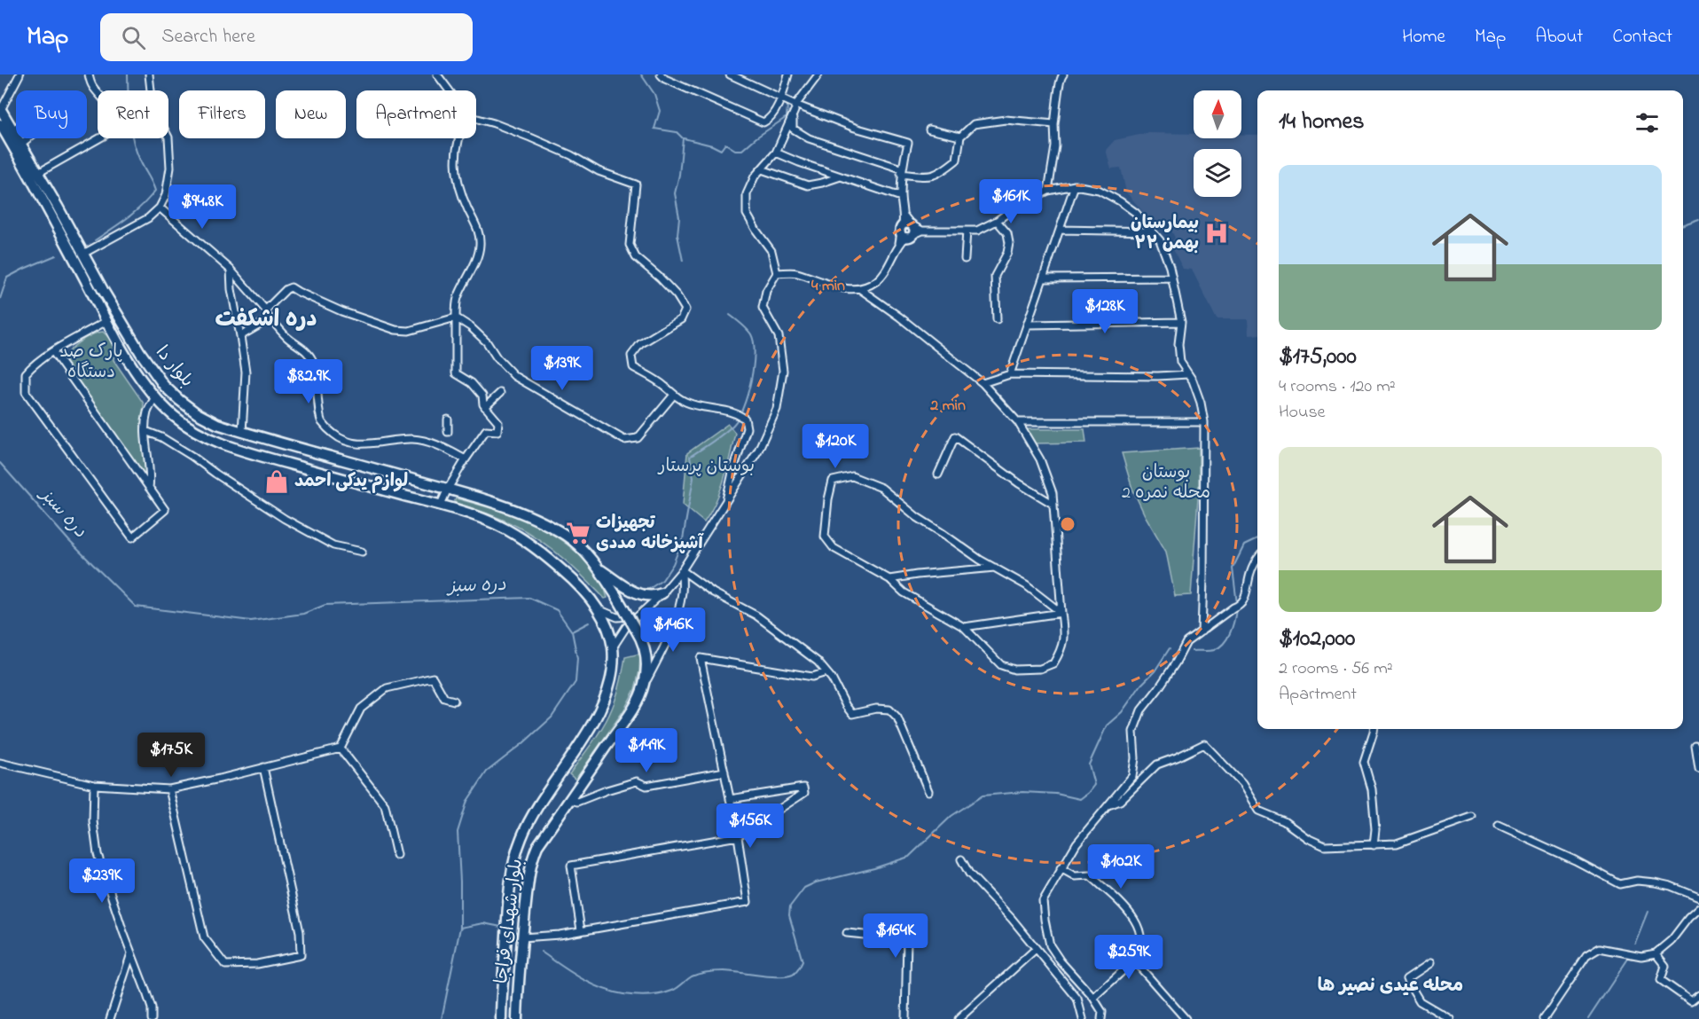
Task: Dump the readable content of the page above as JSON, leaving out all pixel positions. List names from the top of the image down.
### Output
{
  "streets": {
    "main road": ["بلوار دا", "بلوار شهدای فراجا"]
  },
  "crossings": [
    ["بلوار دا", "بلوار شهدای فراجا"]
  ],
  "districts": ["دره اشکفت", "محله عیدی نصیر ها"],
  "water": ["دره سبز"],
  "parks": ["پارک صد دستگاه", "بوستان پرستار", "بوستان محله نمره 2"],
  "places": {
    "hospital": ["بیمارستان ۲۲ بهمن"],
    "shop": ["لوازم یدکی احمد"],
    "supermarket": ["تجهیزات آشپزخانه مددی"]
  },
  "north": "top",
  "page": {
    "header": "Map",
    "search": "Search here",
    "nav": [
      "Home",
      "Map",
      "About",
      "Contact"
    ],
    "chip": [
      "Buy",
      "Rent",
      "Filters",
      "New",
      "Apartment"
    ],
    "heading": "14 homes",
    "list": [
      {
        "name": "$175,000",
        "note": "4 rooms · 120 m² · House"
      },
      {
        "name": "$102,000",
        "note": "2 rooms · 56 m² · Apartment"
      }
    ],
    "price": [
      "$161K",
      "$94.8K",
      "$128K",
      "$139K",
      "$82.9K",
      "$120K",
      "$146K",
      "$149K",
      "$175K",
      "$156K",
      "$102K",
      "$239K",
      "$164K",
      "$259K"
    ]
  },
  "rings": ["4 min", "2 min"]
}
